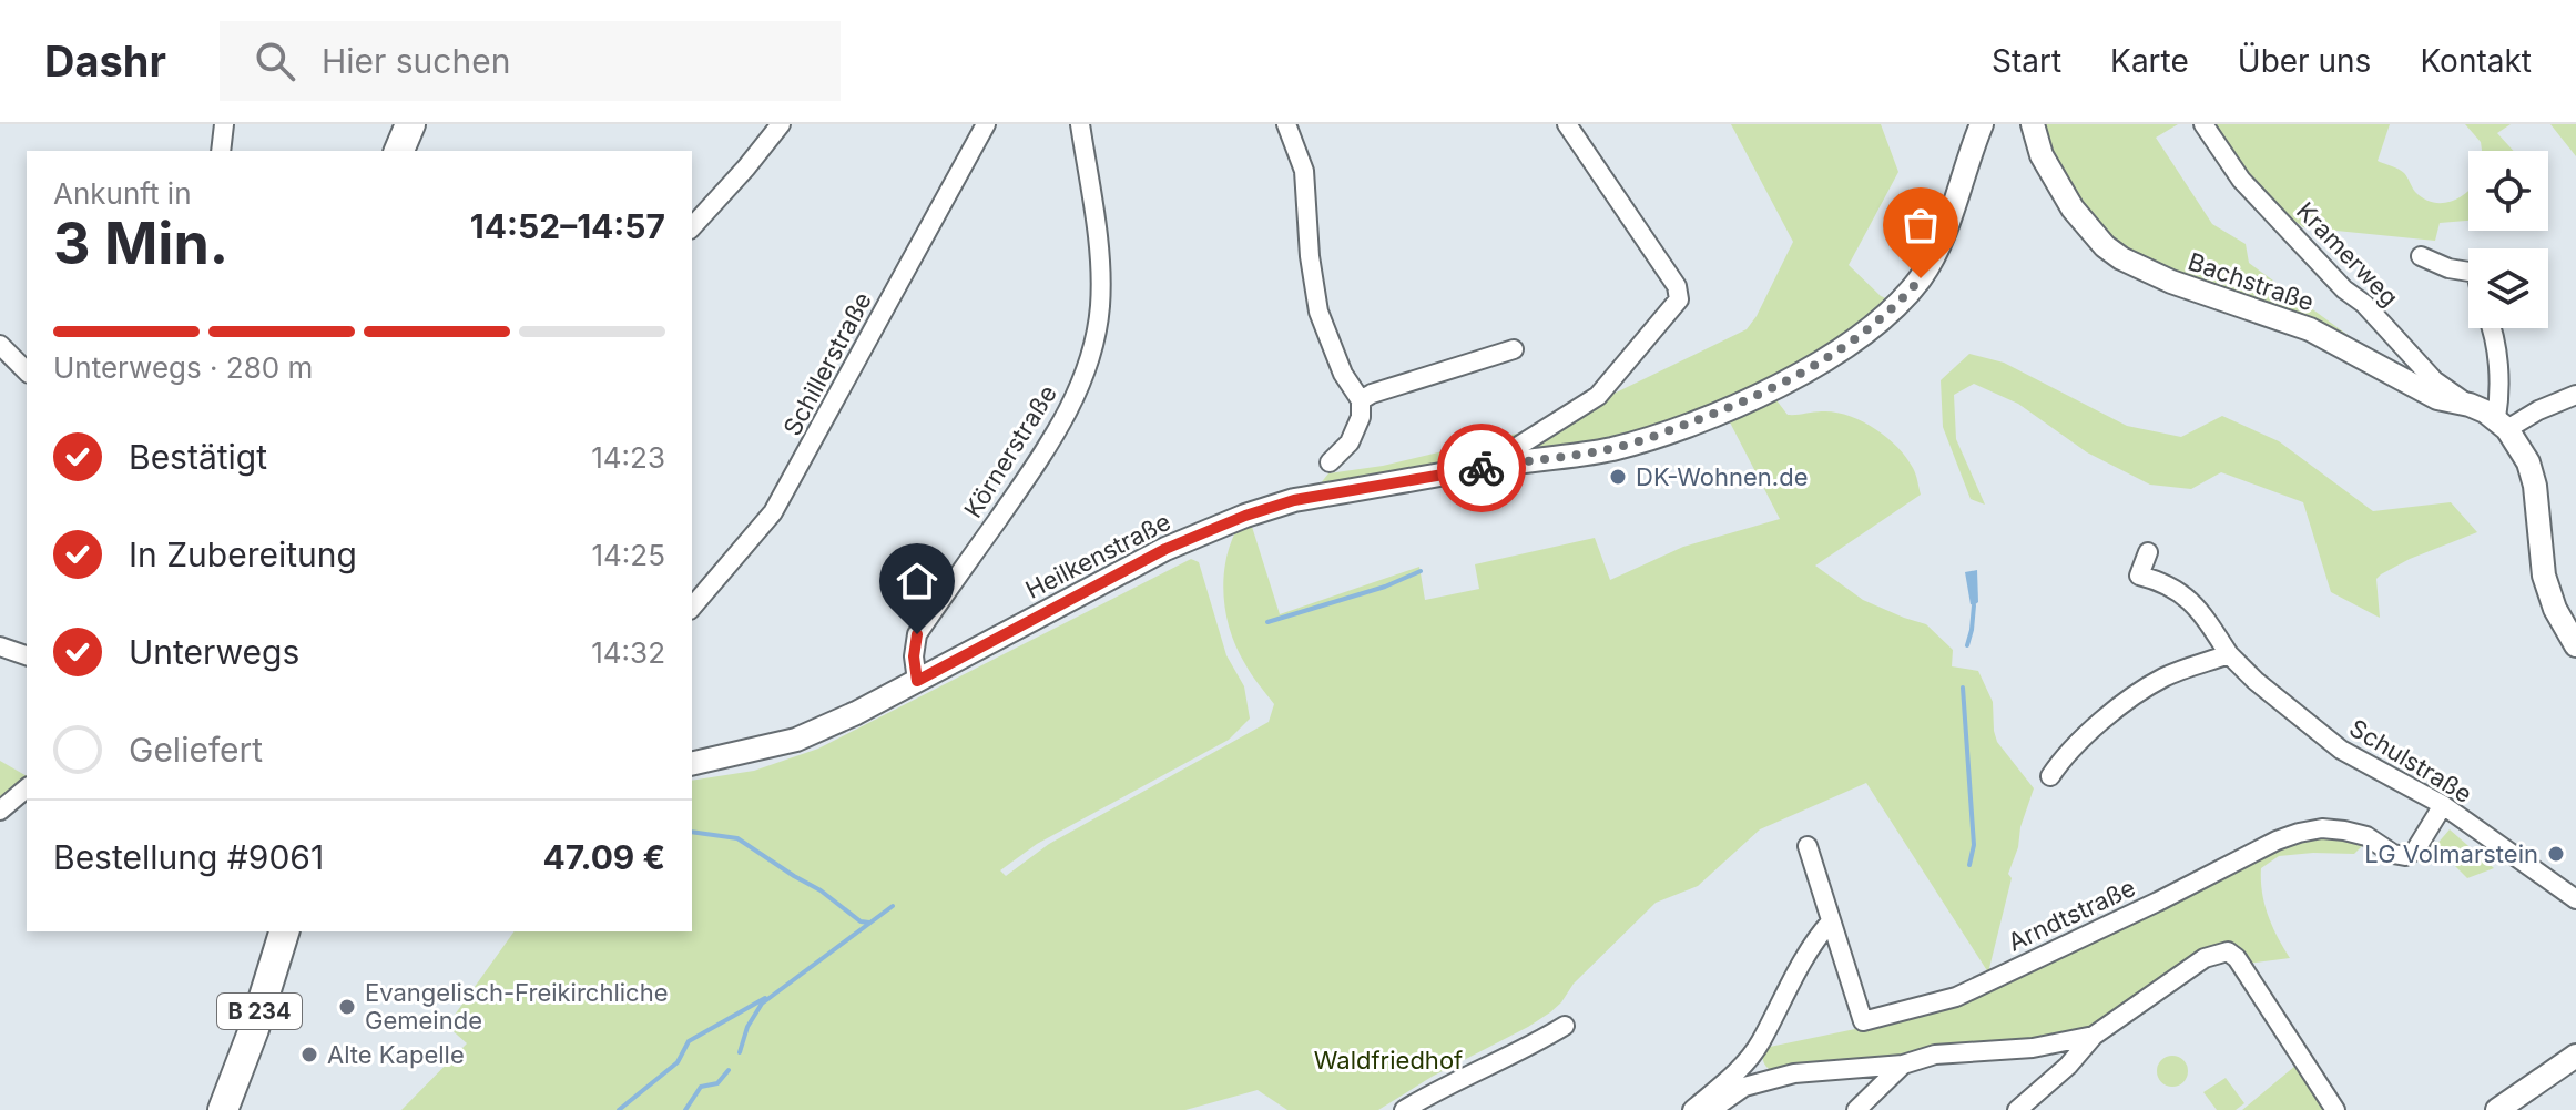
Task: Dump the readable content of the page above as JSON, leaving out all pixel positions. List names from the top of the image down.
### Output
{
  "streets": {
    "main road": ["B 234"],
    "street": [
      "Kramerweg",
      "Bachstraße",
      "Schillerstraße",
      "Körnerstraße",
      "Heilkenstraße",
      "Schulstraße",
      "Arndtstraße"
    ]
  },
  "crossings": [
    ["Kramerweg", "Bachstraße"],
    ["Körnerstraße", "Heilkenstraße"],
    ["Schulstraße", "Arndtstraße"]
  ],
  "parks": ["Waldfriedhof"],
  "places": [
    "DK-Wohnen.de",
    "LG Volmarstein",
    "Evangelisch-Freikirchliche Gemeinde",
    "Alte Kapelle"
  ],
  "page": {
    "header": "Dashr",
    "search": "Hier suchen",
    "nav": [
      "Start",
      "Karte",
      "Über uns",
      "Kontakt"
    ],
    "heading": ["3 Min.", "Ankunft in", "14:52–14:57"],
    "panel": ["Bestellung #9061", "47.09 €"],
    "bar": "Unterwegs · 280 m",
    "list": [
      ["Bestätigt", "14:23"],
      ["In Zubereitung", "14:25"],
      ["Unterwegs", "14:32"],
      "Geliefert"
    ]
  }
}
